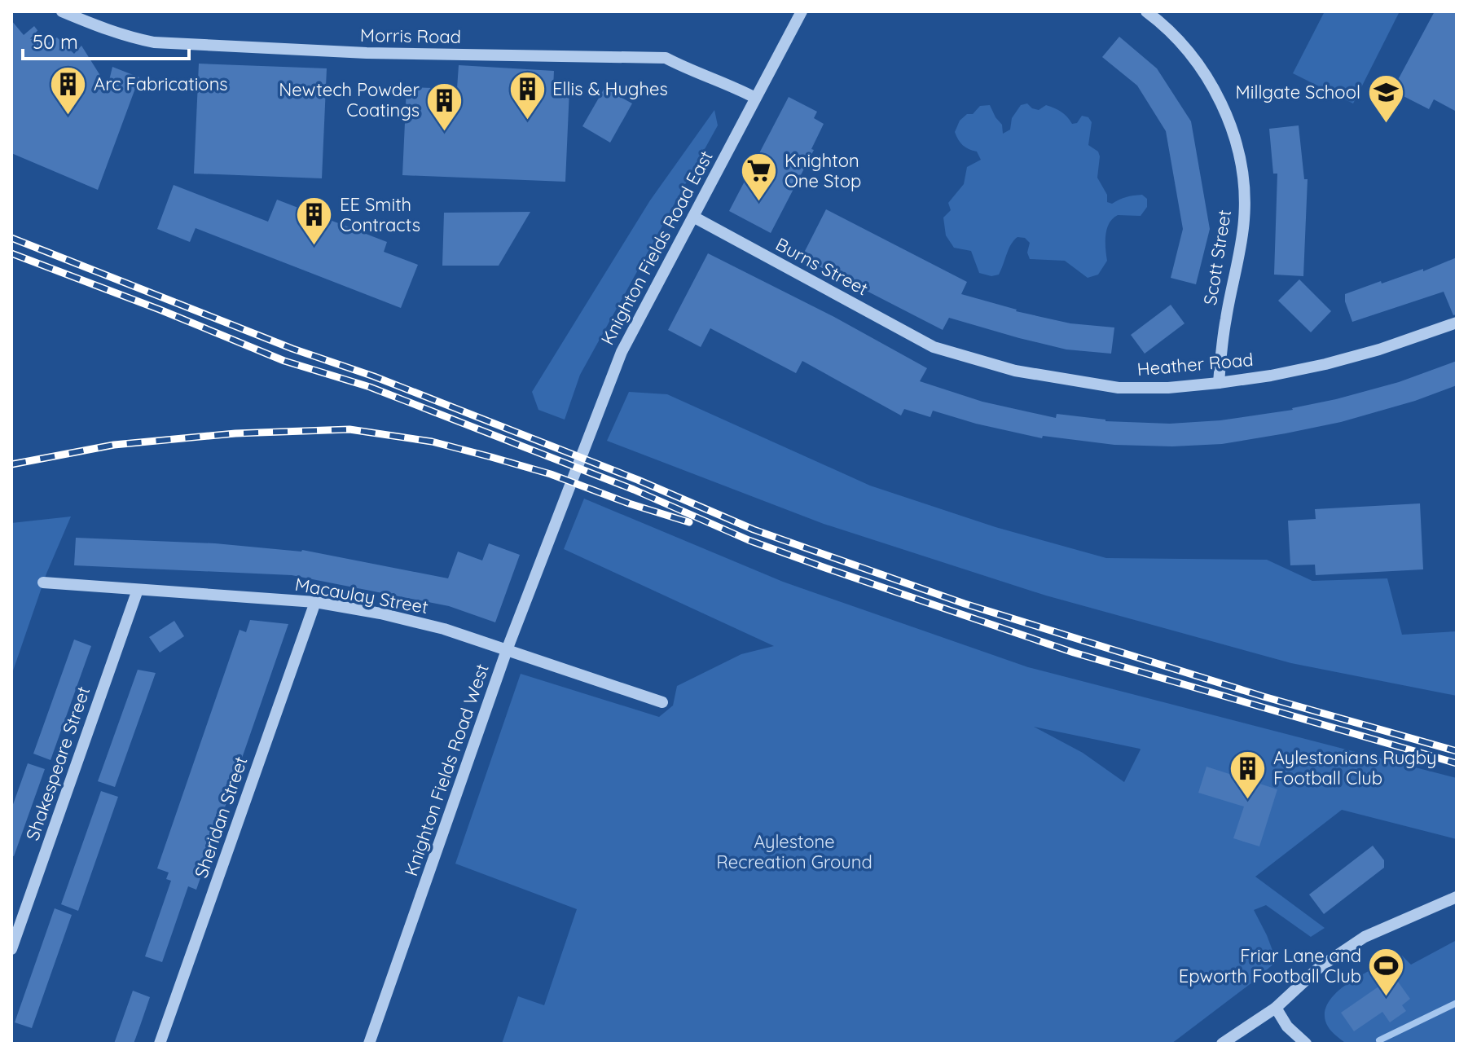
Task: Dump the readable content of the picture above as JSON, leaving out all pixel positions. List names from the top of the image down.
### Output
{
  "streets": {
    "street": [
      "Morris Road",
      "Knighton Fields Road East",
      "Scott Street",
      "Burns Street",
      "Heather Road",
      "Macaulay Street",
      "Shakespeare Street",
      "Knighton Fields Road West",
      "Sheridan Street"
    ]
  },
  "crossings": [
    ["Morris Road", "Knighton Fields Road East"],
    ["Knighton Fields Road East", "Burns Street"],
    ["Knighton Fields Road East", "Knighton Fields Road West"],
    ["Scott Street", "Heather Road"],
    ["Burns Street", "Heather Road"],
    ["Macaulay Street", "Shakespeare Street"],
    ["Macaulay Street", "Knighton Fields Road West"],
    ["Macaulay Street", "Sheridan Street"]
  ],
  "parks": ["Aylestone Recreation Ground"],
  "places": {
    "building": [
      "Arc Fabrications",
      "Ellis & Hughes",
      "Newtech Powder Coatings",
      "EE Smith Contracts",
      "Aylestonians Rugby Football Club"
    ],
    "school or university": ["Millgate School"],
    "supermarket": ["Knighton One Stop"],
    "sports": ["Friar Lane and Epworth Football Club"]
  },
  "scale_bar": "50 m"
}
